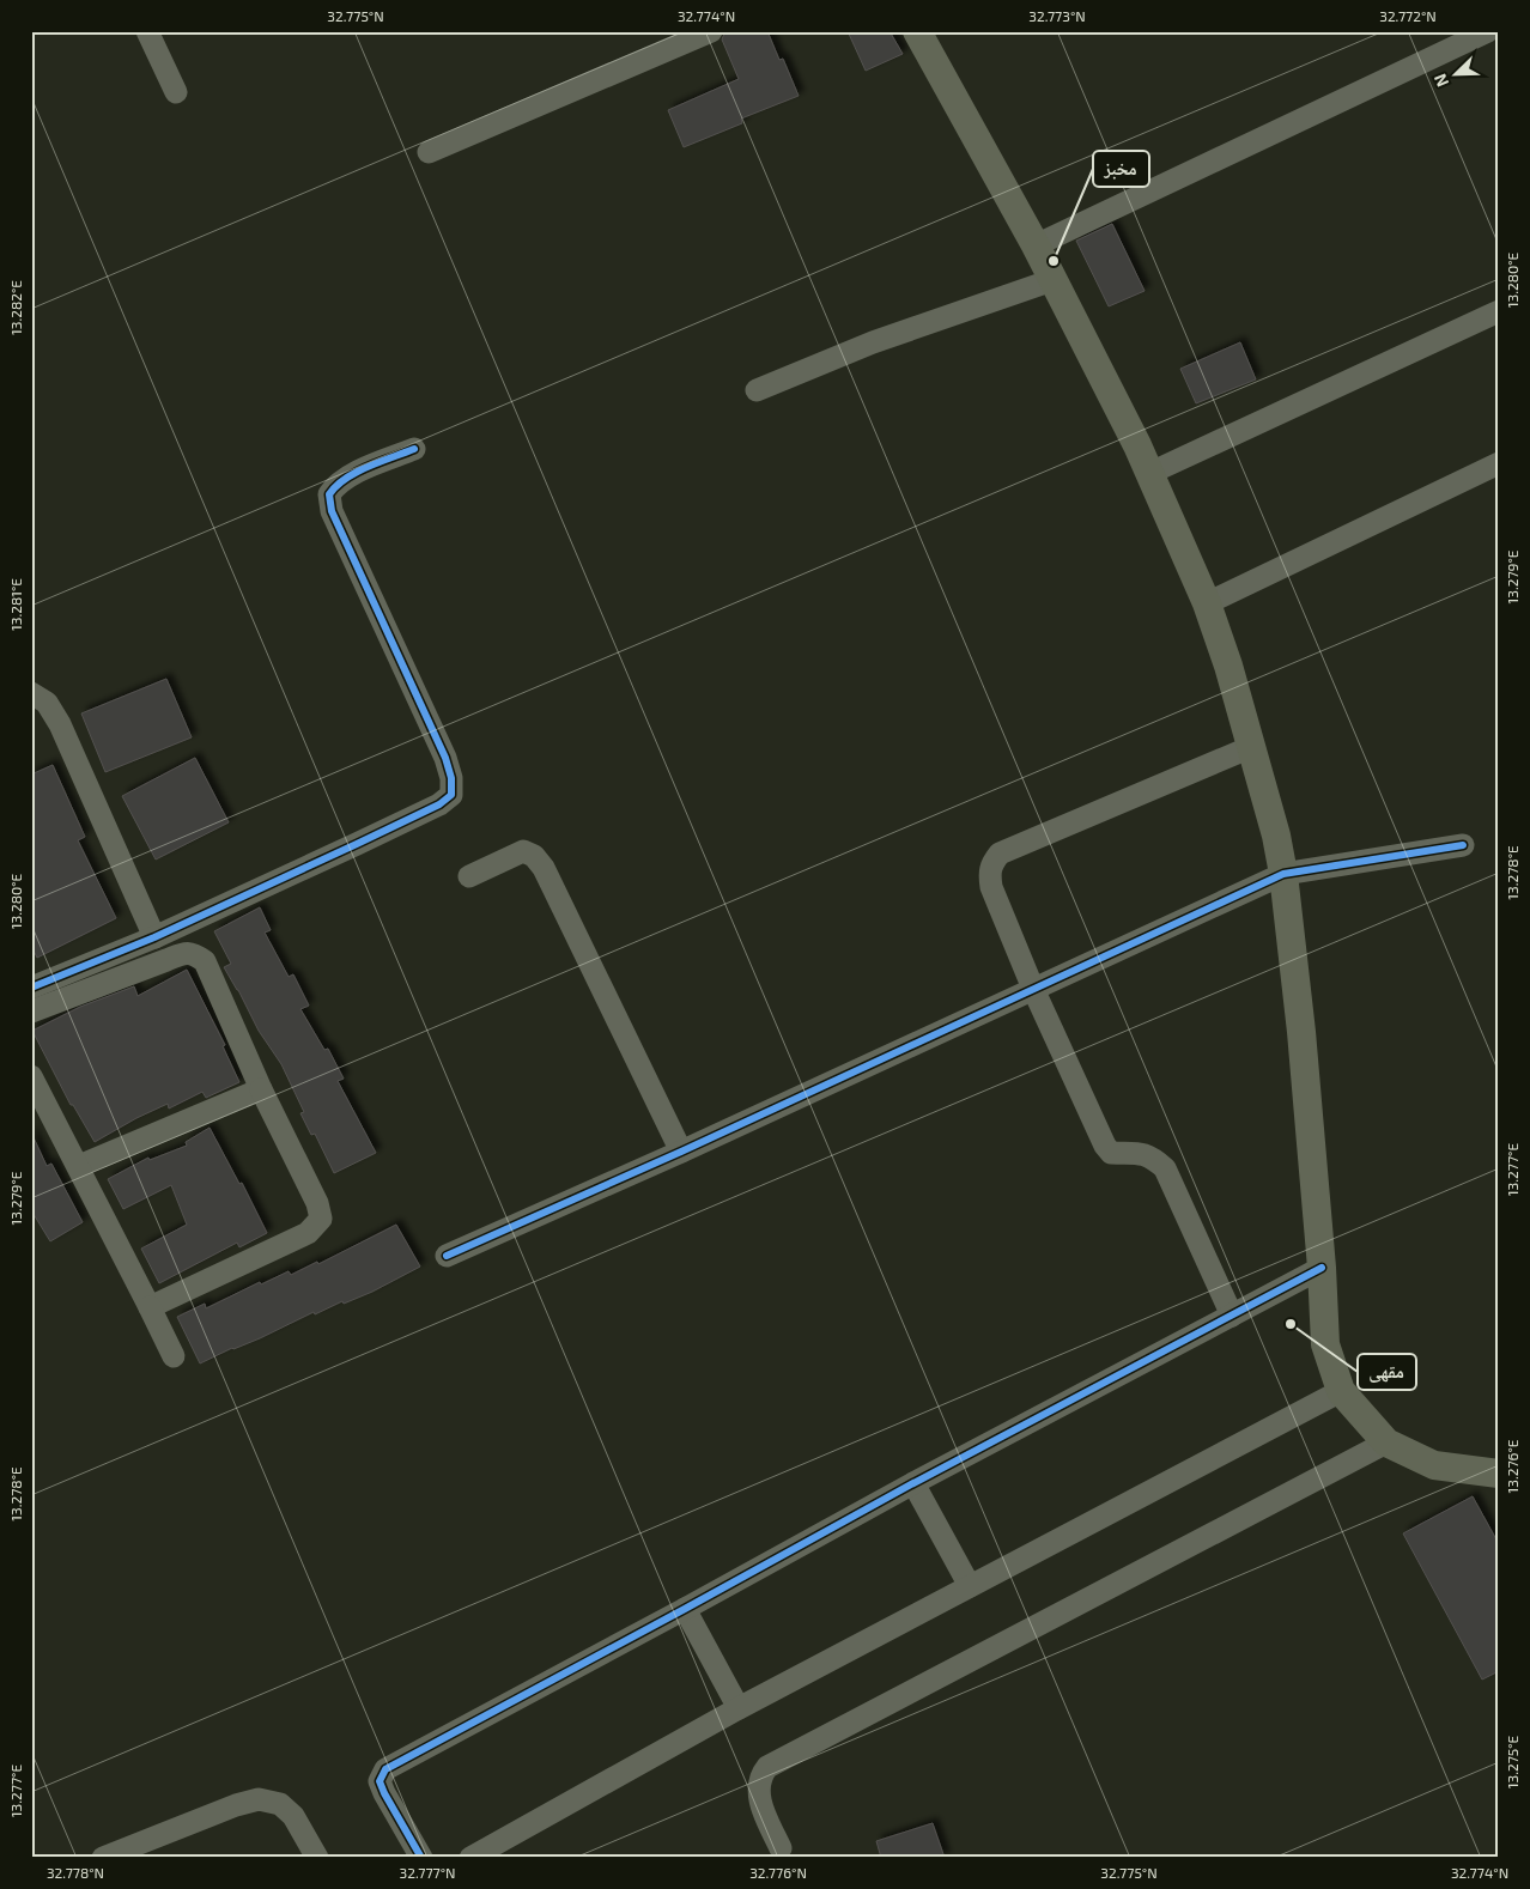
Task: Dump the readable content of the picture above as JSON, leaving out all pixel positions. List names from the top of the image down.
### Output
{
  "places": ["مخبز", "مقهى"],
  "north": "bottom left",
  "coordinates": [
    "32.775°N",
    "32.774°N",
    "32.773°N",
    "32.772°N",
    "13.280°E",
    "13.282°E",
    "13.279°E",
    "13.281°E",
    "13.278°E",
    "13.277°E",
    "13.276°E",
    "13.275°E",
    "32.778°N",
    "32.777°N",
    "32.776°N"
  ]
}
